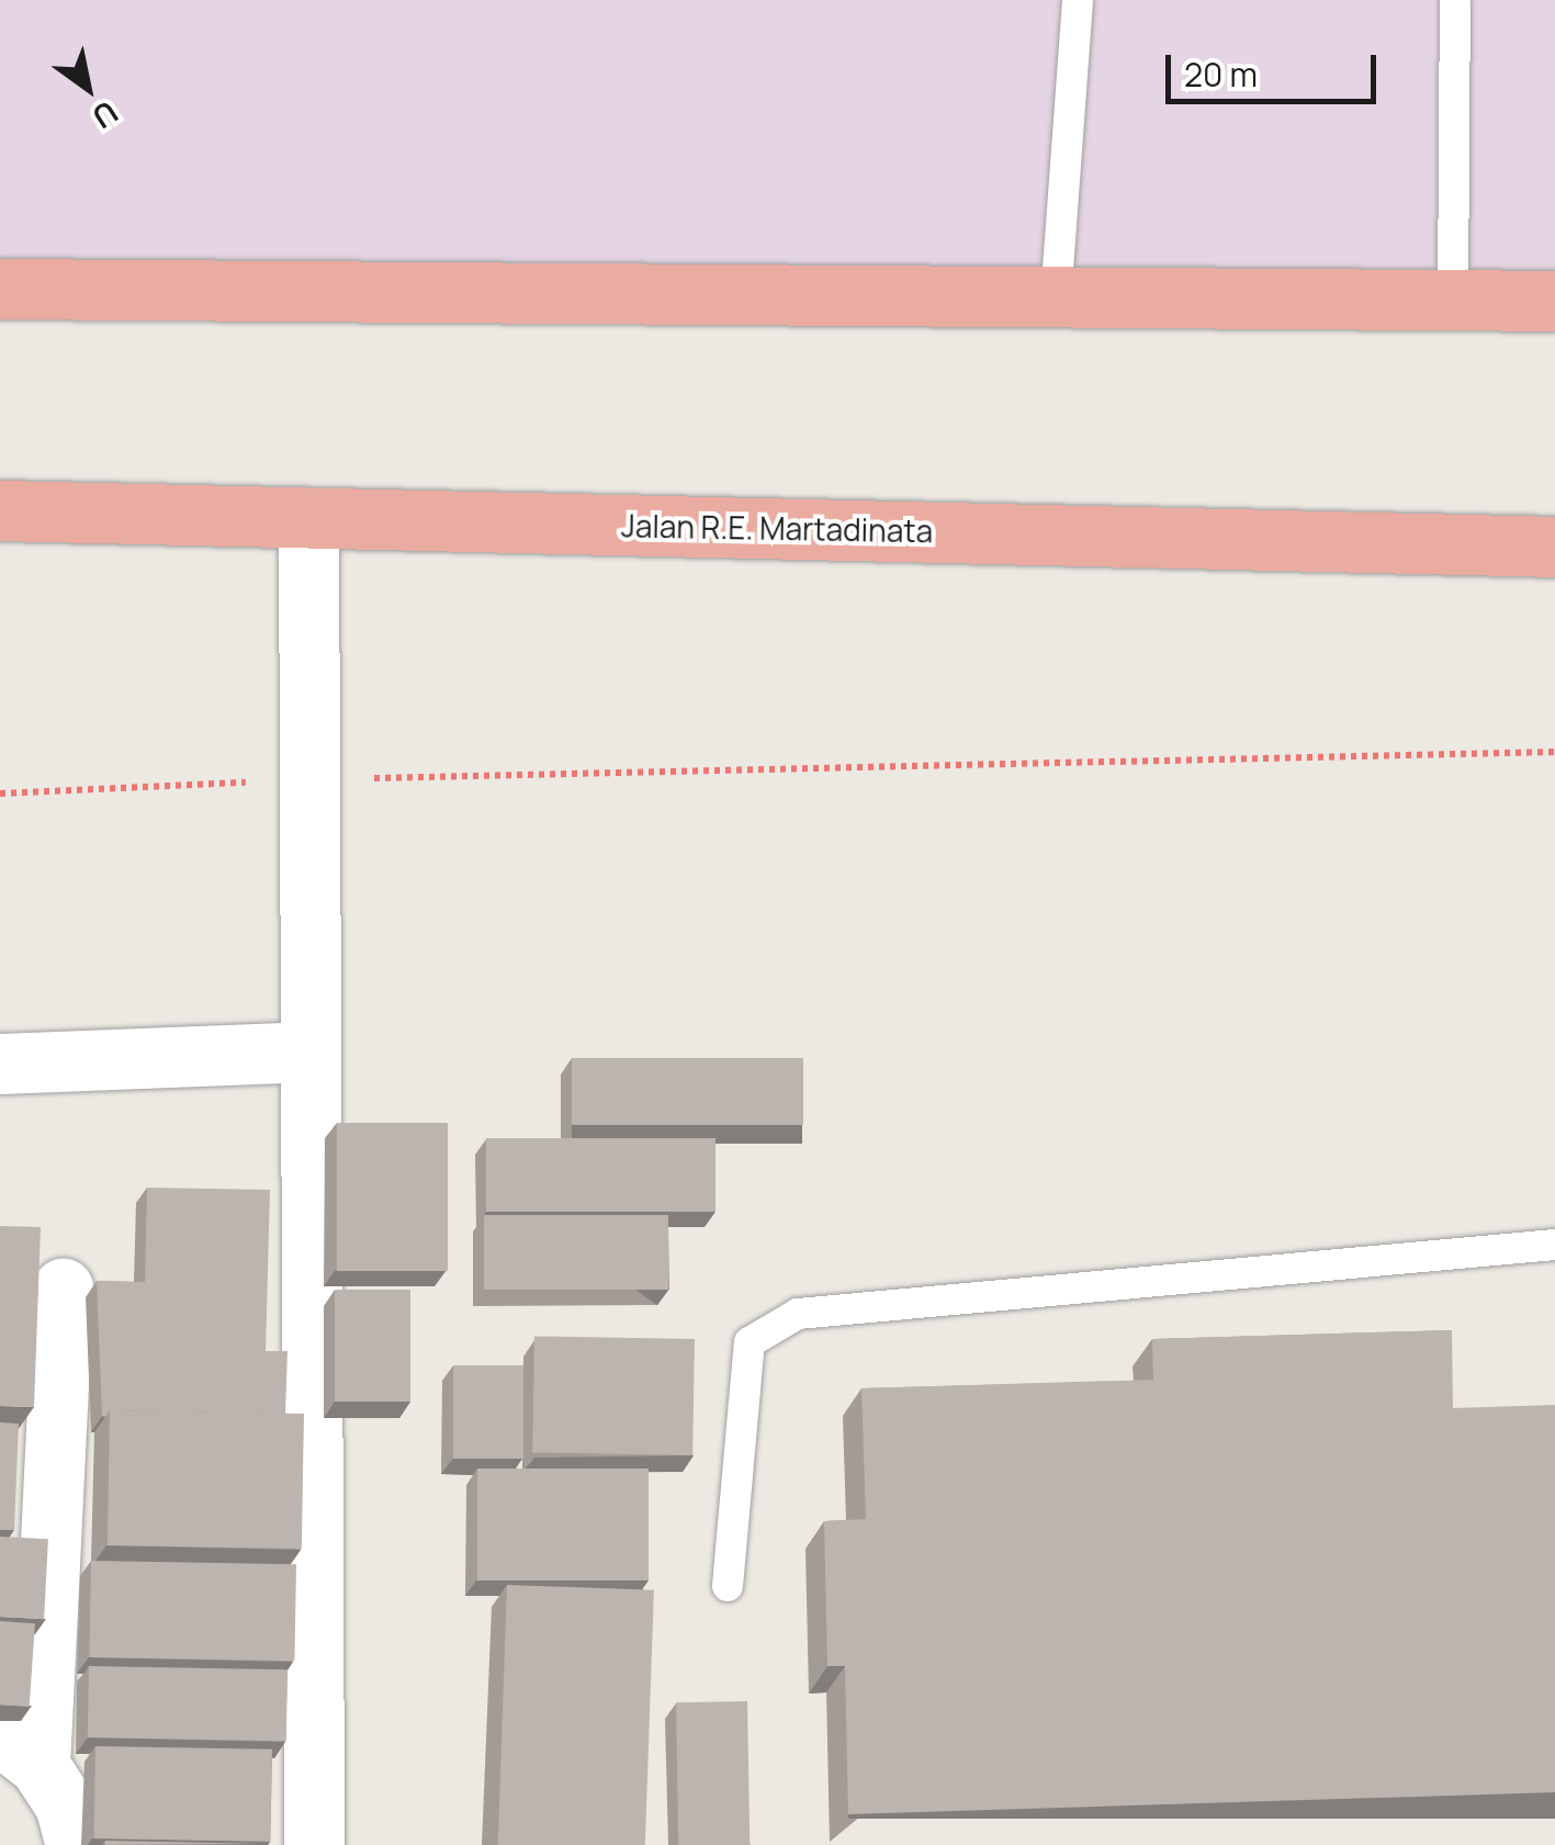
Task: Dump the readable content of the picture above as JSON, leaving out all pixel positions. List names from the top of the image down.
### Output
{
  "streets": {
    "highway": ["Jalan R.E. Martadinata"]
  },
  "scale_bar": "20 m",
  "north": "bottom right"
}
